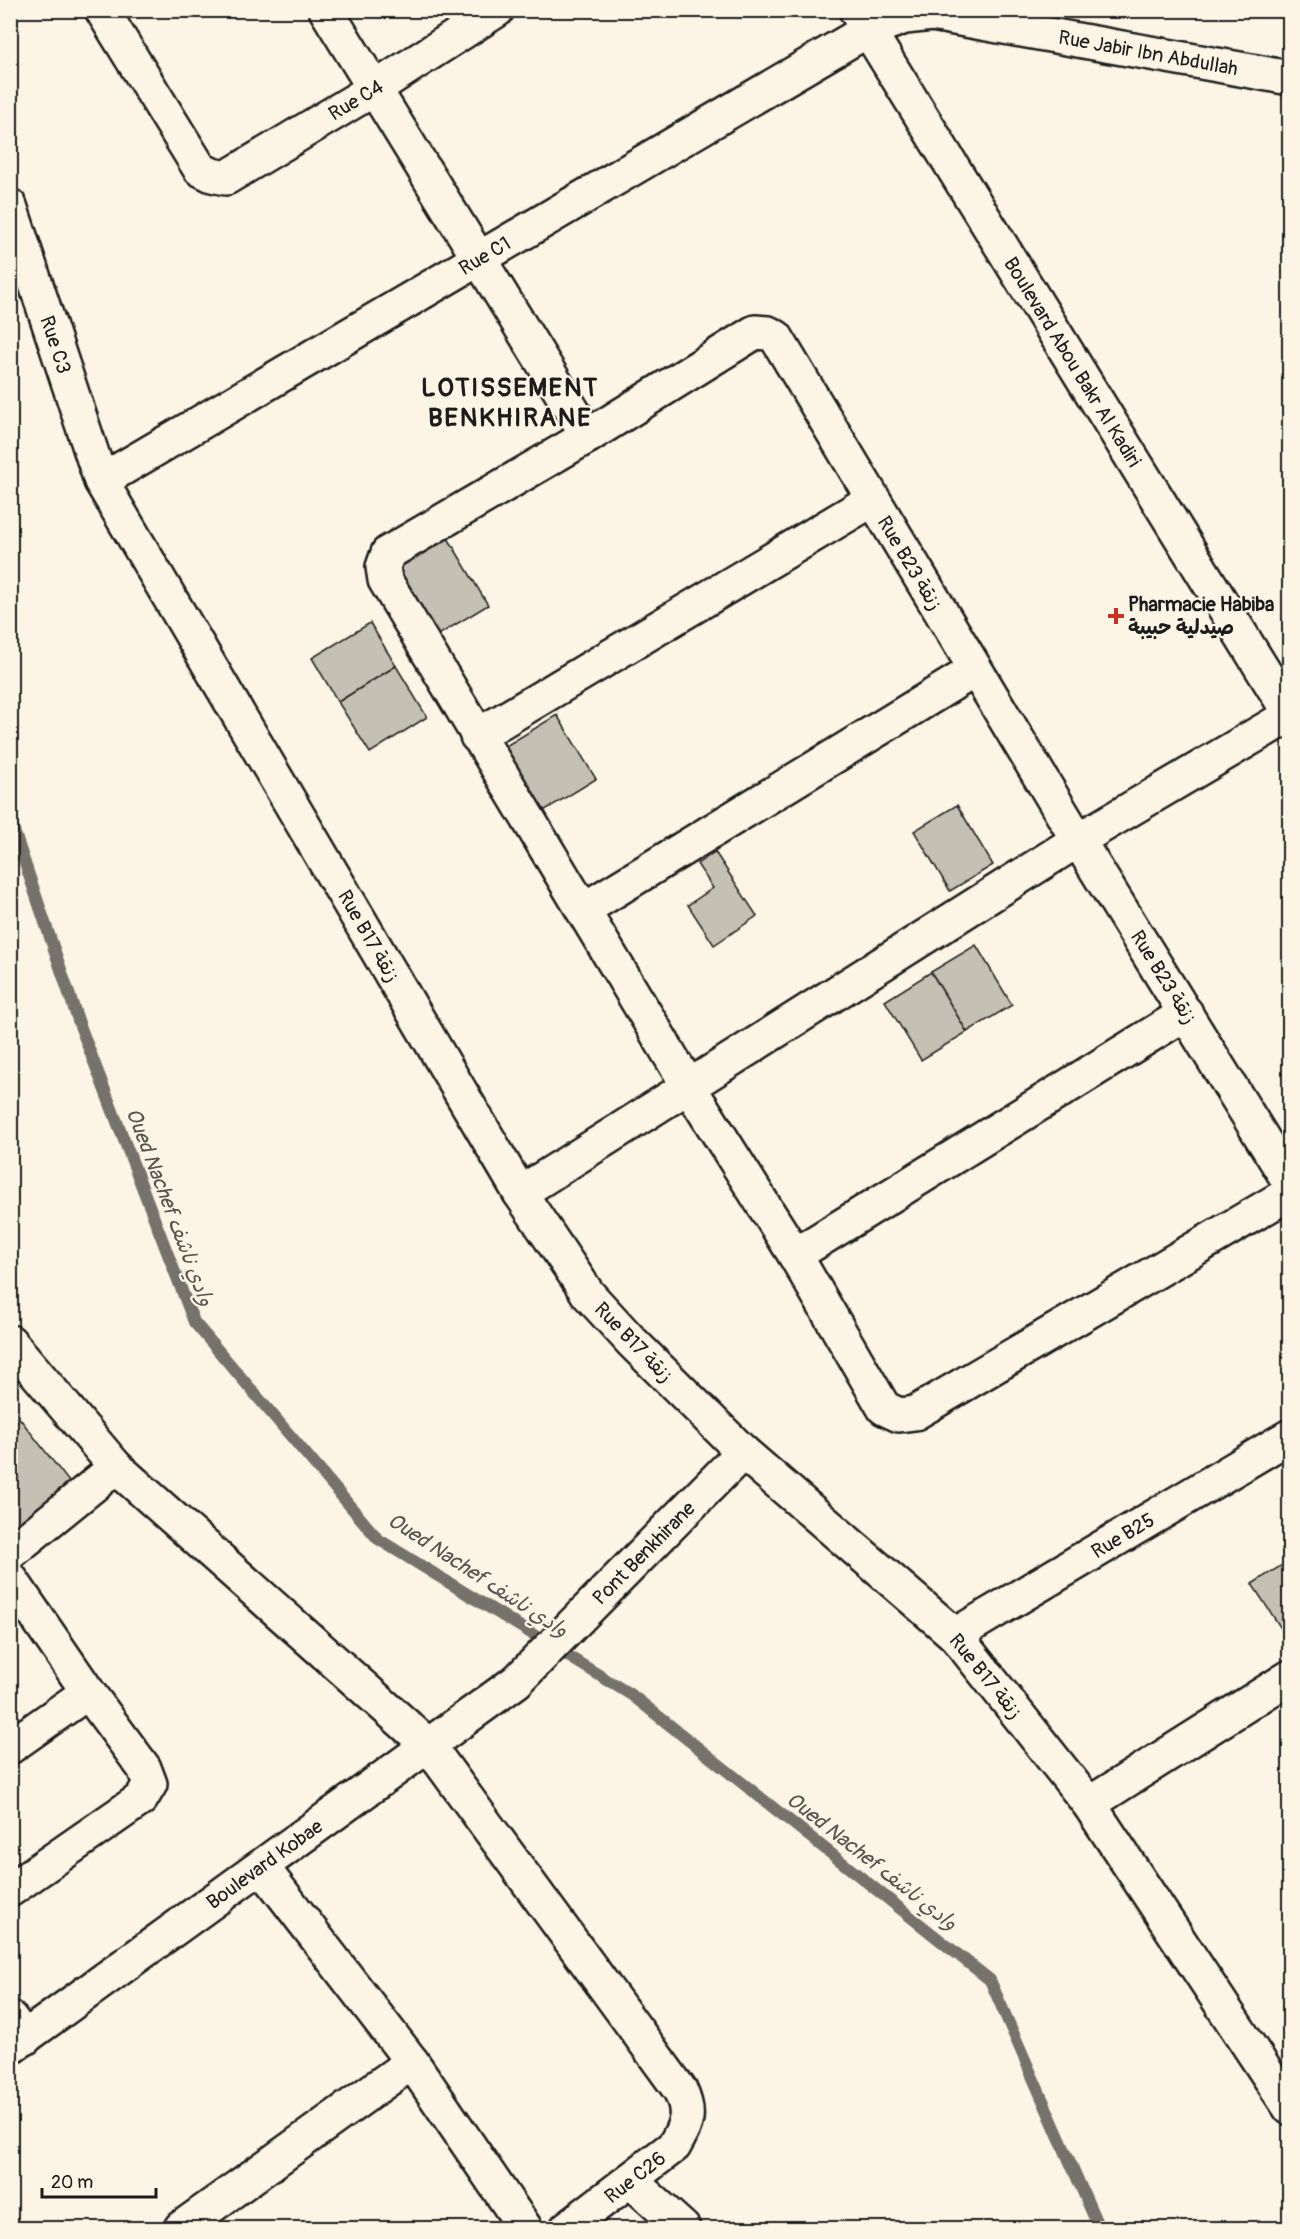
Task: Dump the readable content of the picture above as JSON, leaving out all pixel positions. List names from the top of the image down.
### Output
{
  "streets": {
    "street": [
      "Rue Jabir Ibn Abdullah",
      "Rue C4",
      "Rue C1",
      "Rue C3",
      "Boulevard Abou Bakr Al Kadiri",
      "Rue B23 زنقة",
      "Rue B17 زنقة",
      "Rue B25",
      "Pont Benkhirane",
      "Boulevard Kobae",
      "Rue C26"
    ]
  },
  "crossings": [
    ["Rue Jabir Ibn Abdullah", "Rue C1"],
    ["Rue Jabir Ibn Abdullah", "Boulevard Abou Bakr Al Kadiri"],
    ["Rue C1", "Rue C3"],
    ["Rue C1", "Boulevard Abou Bakr Al Kadiri"],
    ["Rue C1", "Rue B17 زنقة"],
    ["Rue C3", "Rue B17 زنقة"],
    ["Rue B17 زنقة", "Rue B25"],
    ["Rue B17 زنقة", "Pont Benkhirane"],
    ["Pont Benkhirane", "Boulevard Kobae"],
    ["Boulevard Kobae", "Rue C26"]
  ],
  "districts": ["LOTISSEMENT BENKHIRANE"],
  "water": ["Oued Nachef وادي ناشف"],
  "places": {
    "health": ["Pharmacie Habiba صيدلية حبيبة"]
  },
  "scale_bar": "20 m"
}
